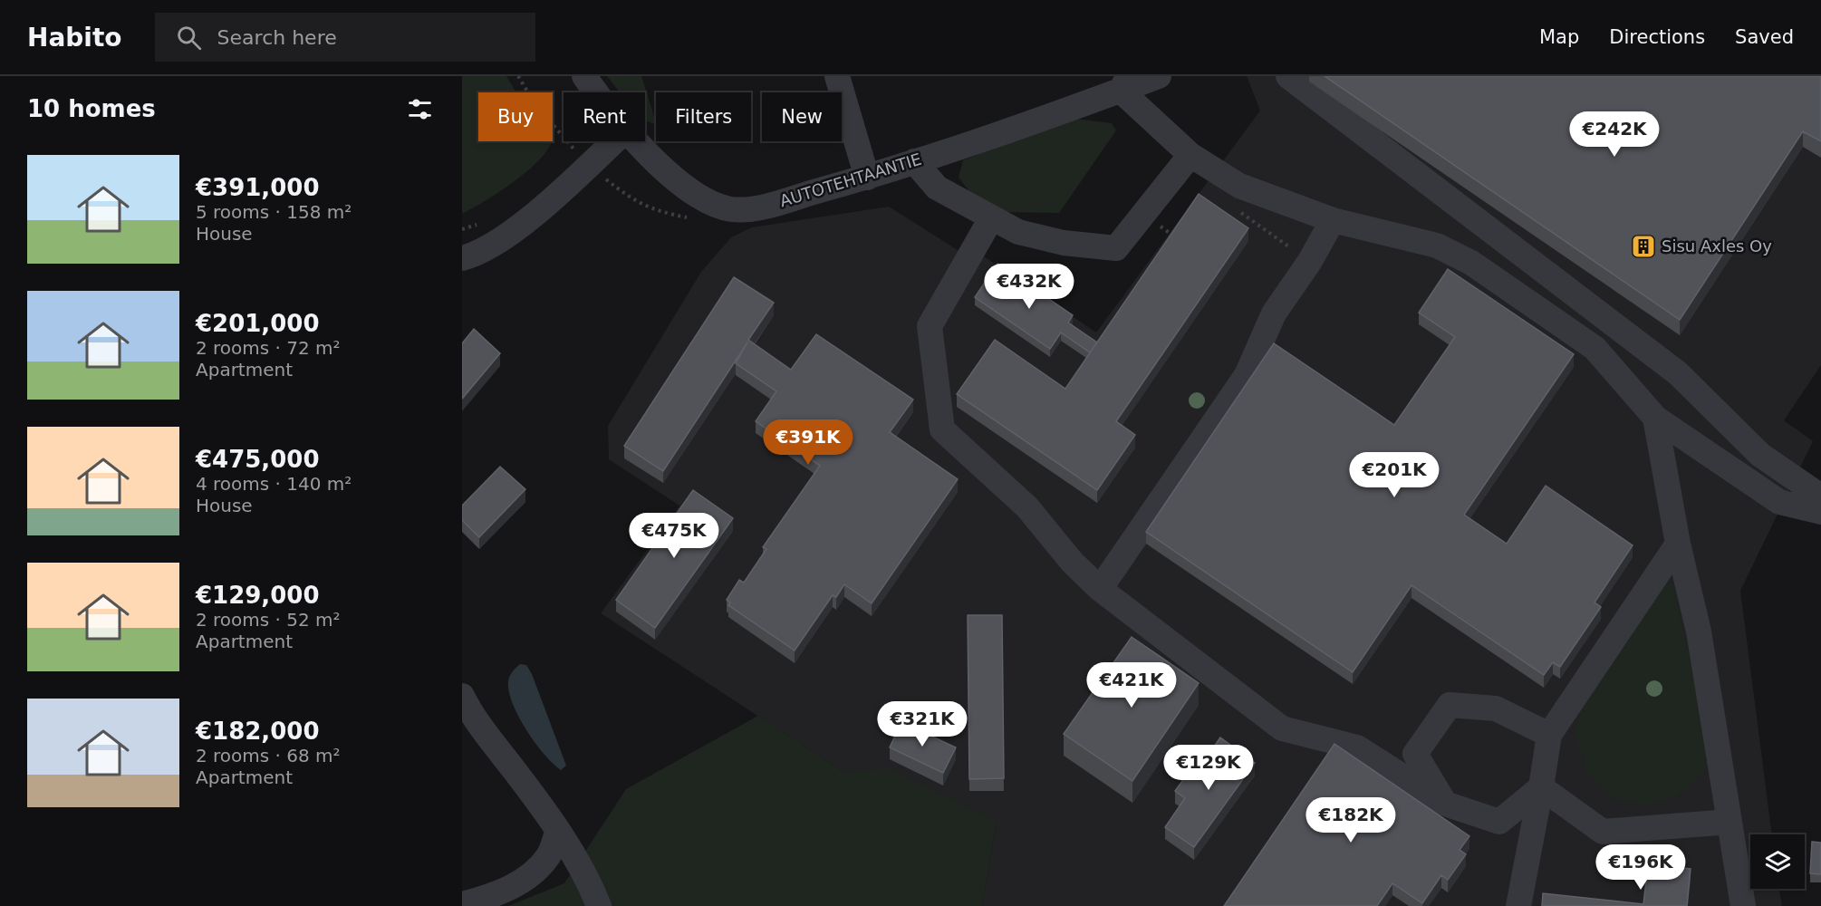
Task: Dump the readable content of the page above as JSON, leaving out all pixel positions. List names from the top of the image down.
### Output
{
  "streets": {
    "street": ["AUTOTEHTAANTIE"]
  },
  "places": {
    "building": ["Sisu Axles Oy"]
  },
  "page": {
    "header": "Habito",
    "search": "Search here",
    "nav": ["Map", "Directions", "Saved"],
    "heading": "10 homes",
    "chip": [
      "Buy",
      "Rent",
      "Filters",
      "New"
    ],
    "price": [
      "€242K",
      "€432K",
      "€391K",
      "€201K",
      "€475K",
      "€421K",
      "€321K",
      "€129K",
      "€182K",
      "€196K"
    ],
    "list": [
      {
        "name": "€391,000",
        "note": "5 rooms · 158 m² · House"
      },
      {
        "name": "€201,000",
        "note": "2 rooms · 72 m² · Apartment"
      },
      {
        "name": "€475,000",
        "note": "4 rooms · 140 m² · House"
      },
      {
        "name": "€129,000",
        "note": "2 rooms · 52 m² · Apartment"
      },
      {
        "name": "€182,000",
        "note": "2 rooms · 68 m² · Apartment"
      }
    ]
  }
}
